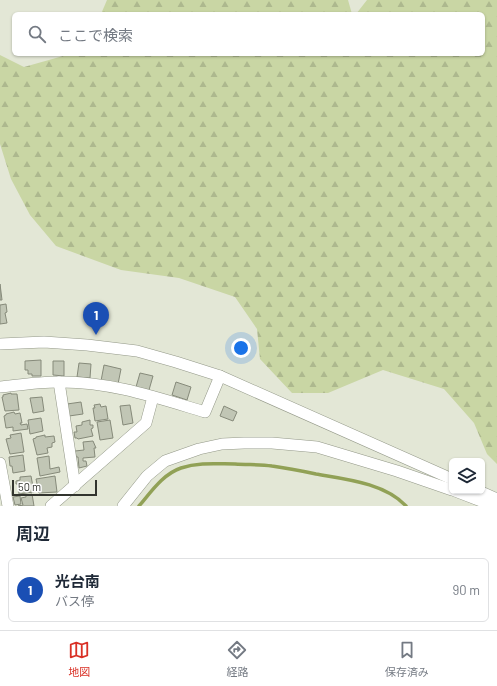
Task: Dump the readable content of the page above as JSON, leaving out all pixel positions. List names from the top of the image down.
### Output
{
  "scale_bar": "50 m",
  "page": {
    "search": "ここで検索",
    "pins": "1",
    "scale": "50 m",
    "heading": "周辺",
    "list": [
      {
        "mark": "1",
        "name": "光台南",
        "note": "バス停",
        "value": "90 m"
      }
    ],
    "nav": ["地図", "経路", "保存済み"]
  }
}
